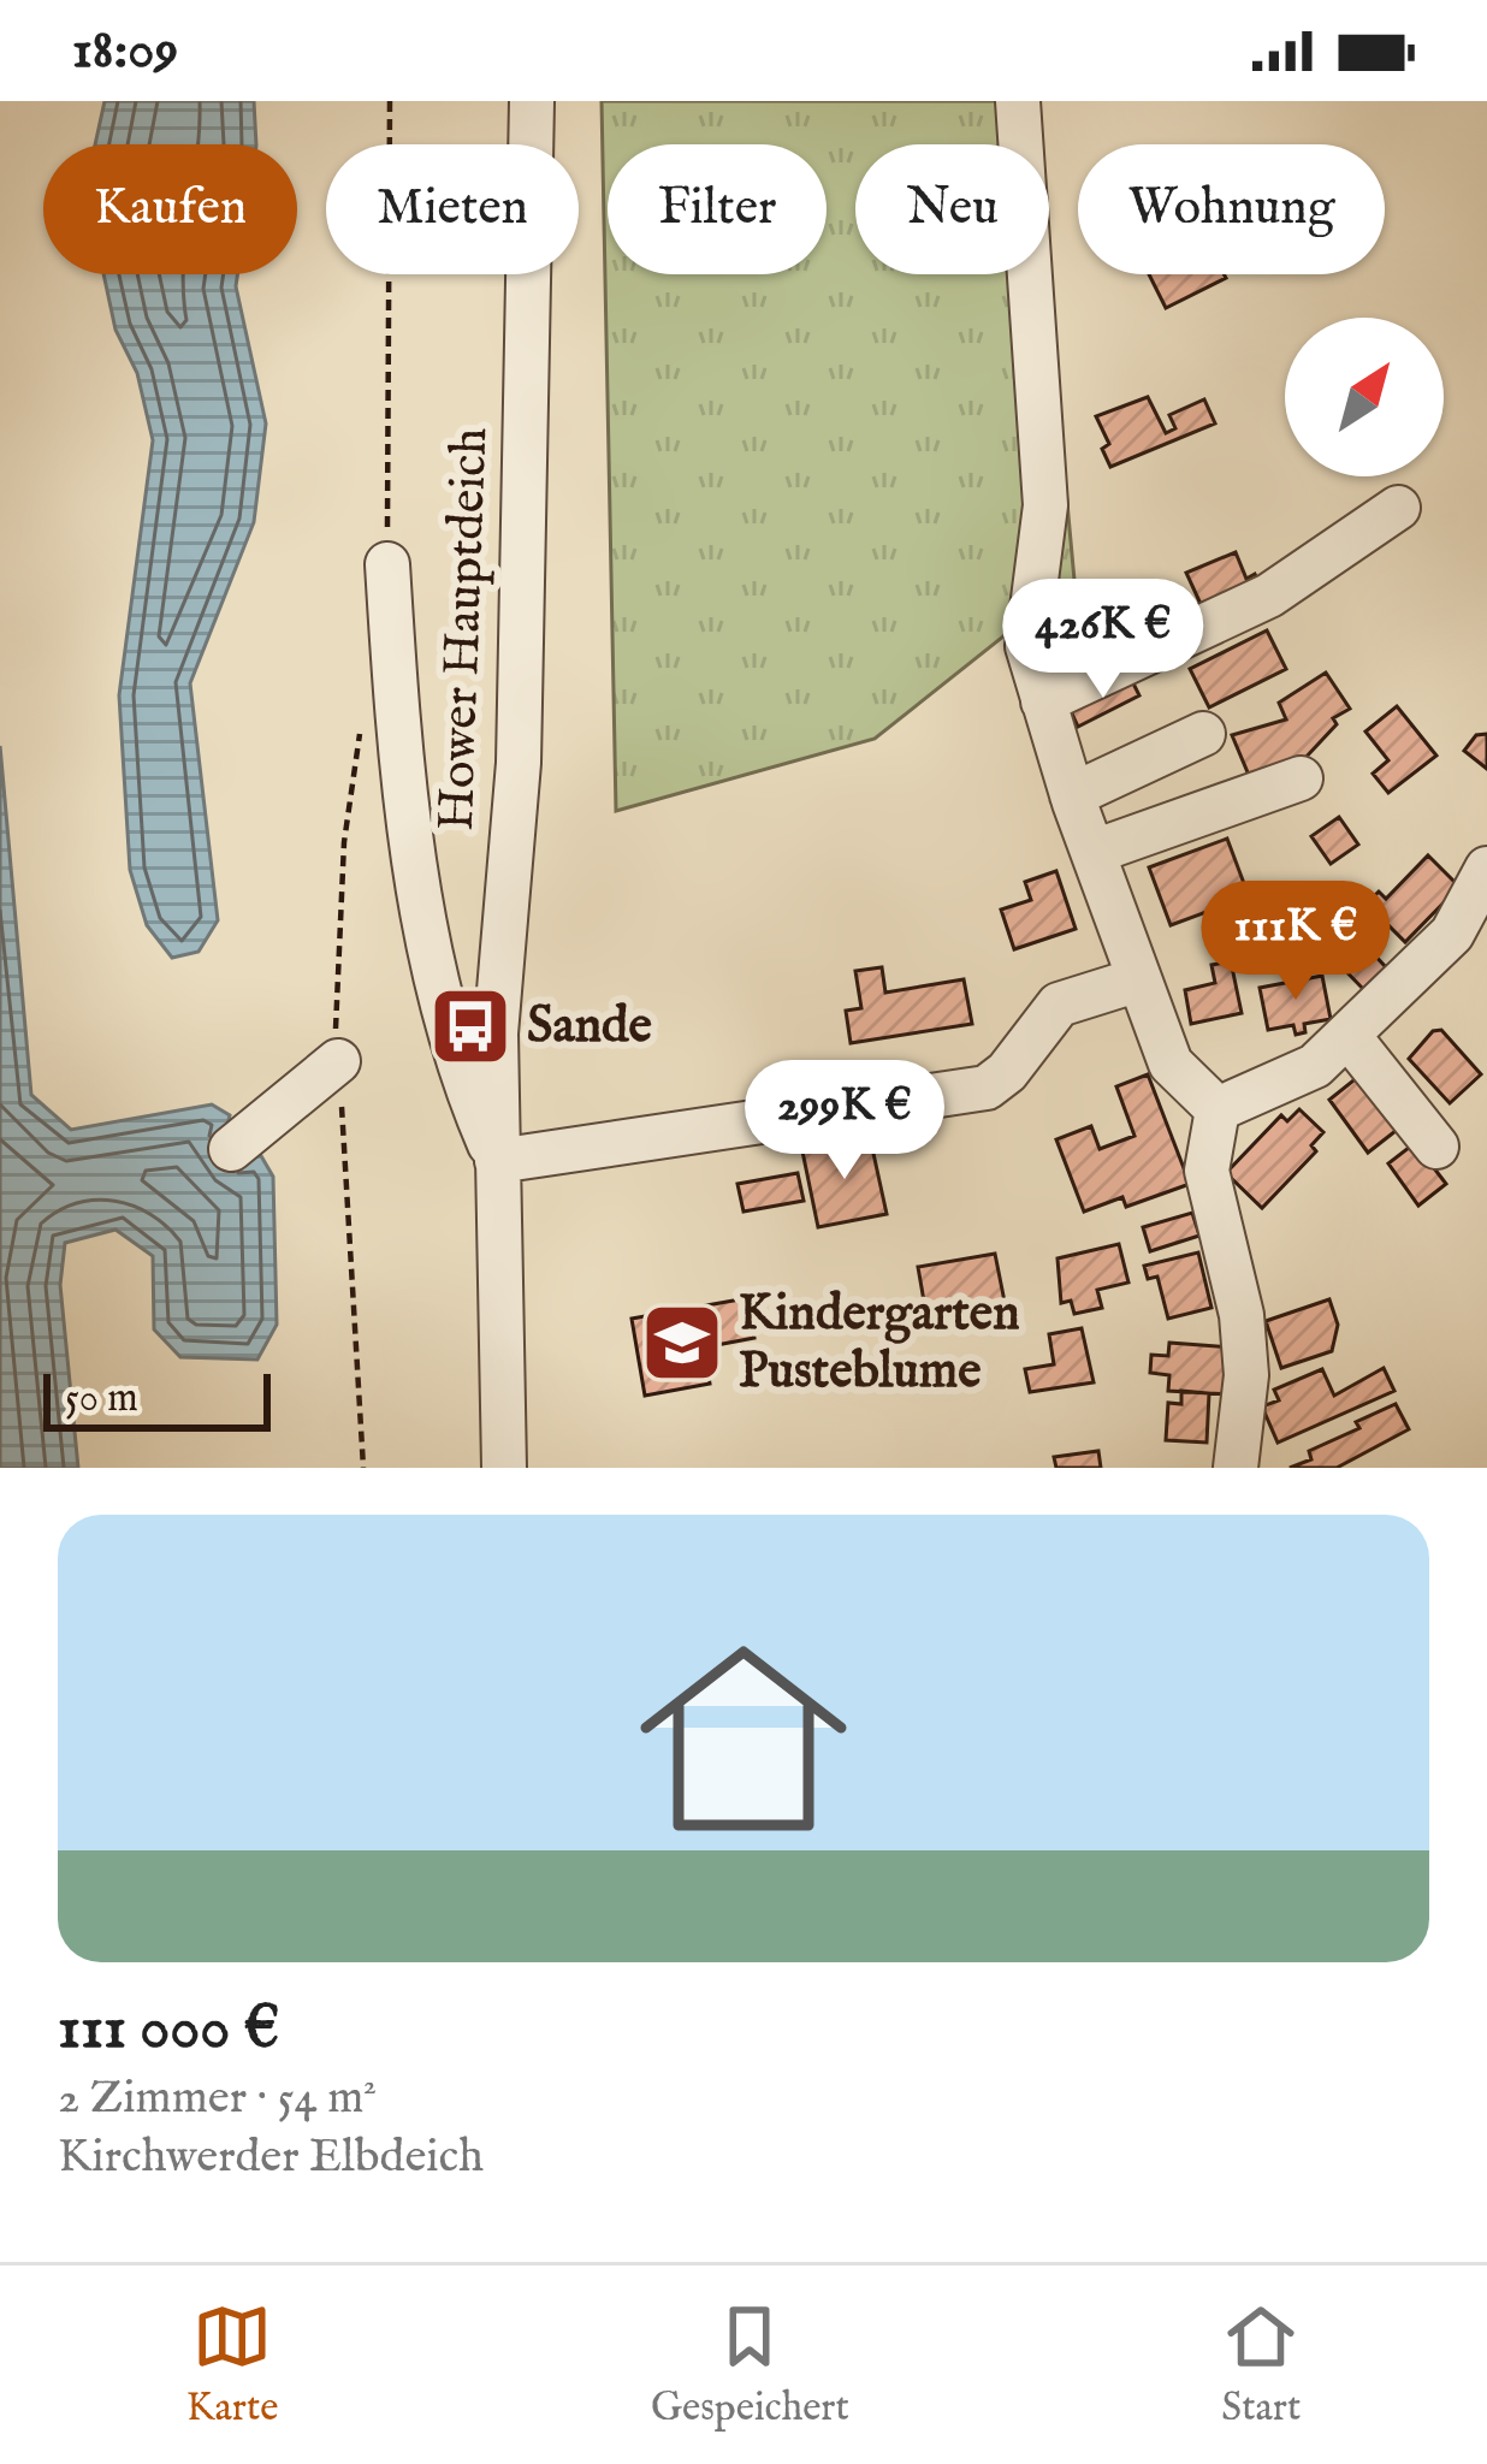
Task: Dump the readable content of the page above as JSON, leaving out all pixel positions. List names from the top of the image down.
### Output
{
  "streets": {
    "street": ["Hower Hauptdeich"]
  },
  "places": {
    "bus stop": ["Sande"],
    "school or university": ["Kindergarten Pusteblume"]
  },
  "scale_bar": "50 m",
  "north": "top right",
  "page": {
    "status": "18:09",
    "chip": [
      "Kaufen",
      "Mieten",
      "Filter",
      "Neu",
      "Wohnung"
    ],
    "price": ["426K €", "111K €", "299K €"],
    "scale": "50 m",
    "list": [
      {
        "name": "111 000 €",
        "note": "2 Zimmer · 54 m² · Kirchwerder Elbdeich"
      }
    ],
    "tabs": ["Karte", "Gespeichert", "Start"]
  }
}
